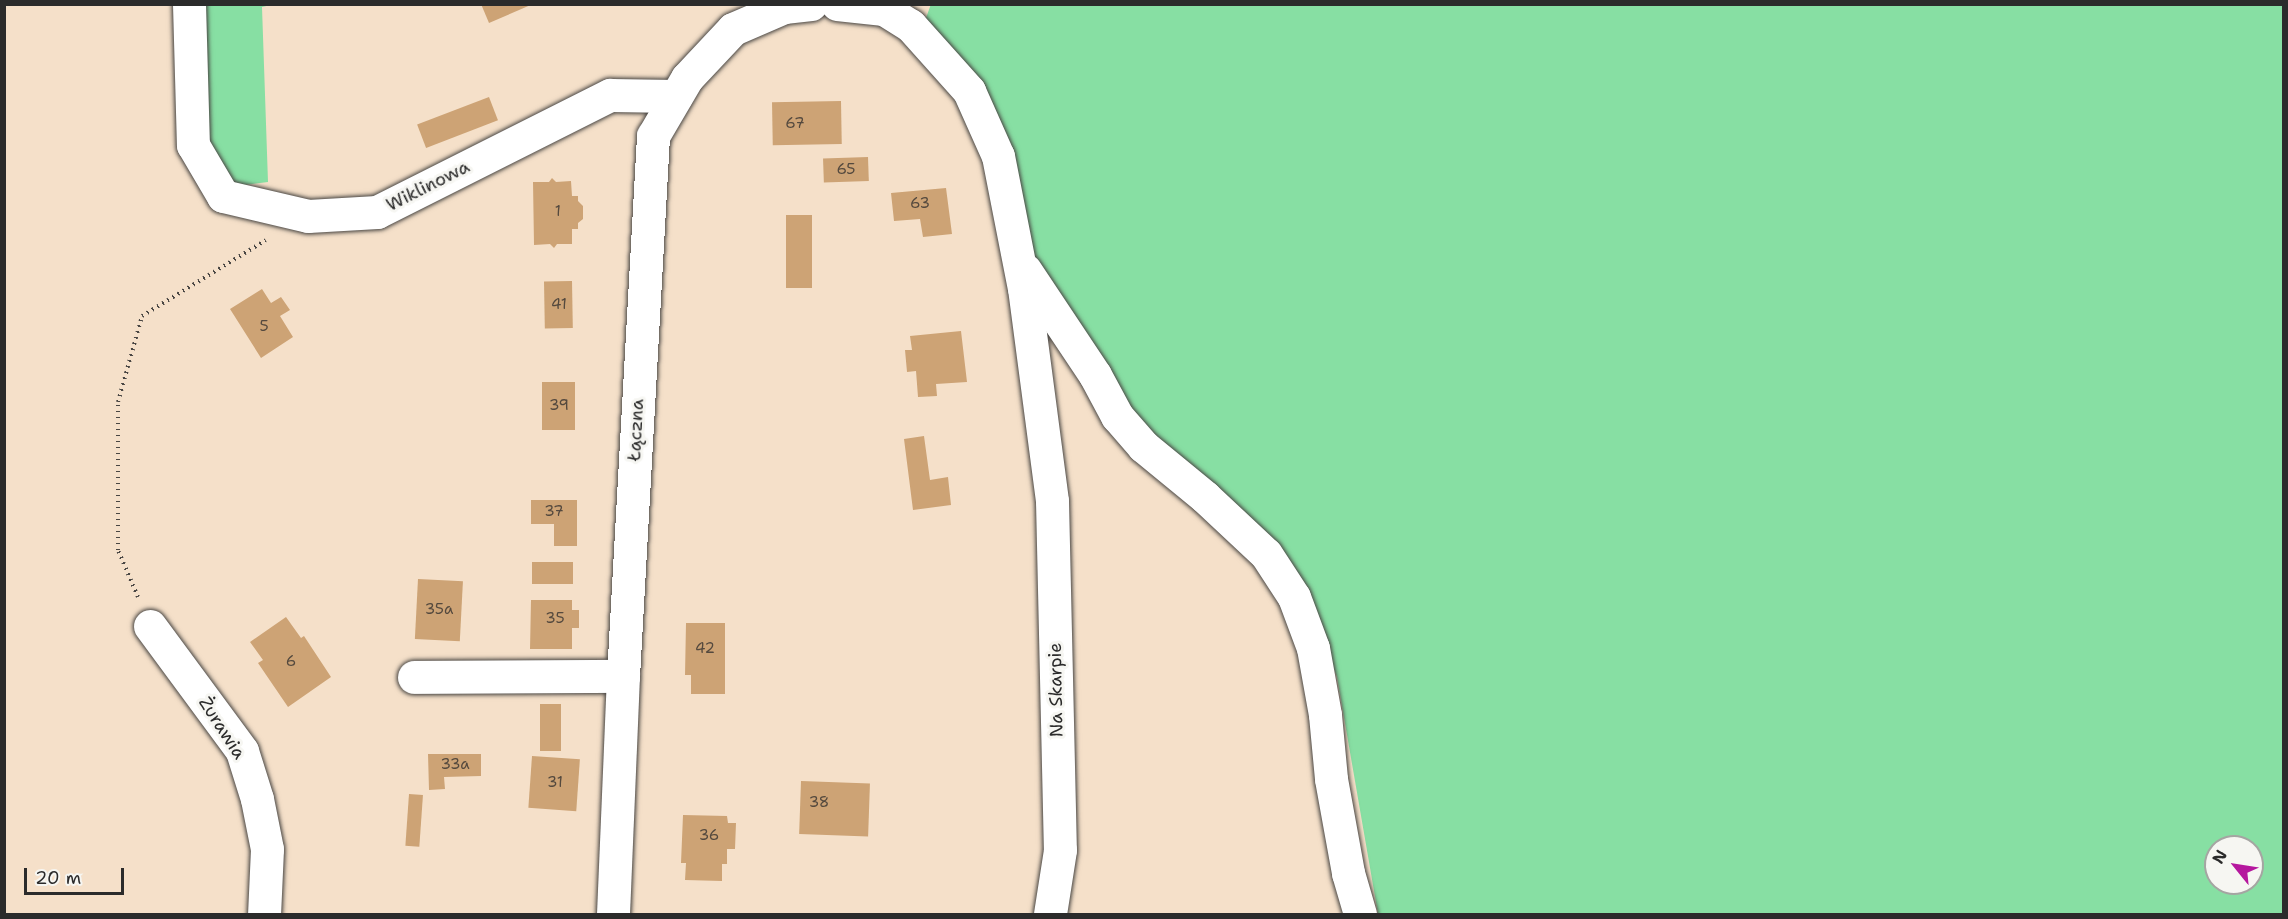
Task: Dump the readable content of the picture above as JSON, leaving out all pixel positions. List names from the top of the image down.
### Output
{
  "streets": {
    "street": [
      "Wiklinowa",
      "Łączna",
      "Na Skarpie",
      "Żurawia"
    ]
  },
  "crossings": [
    ["Wiklinowa", "Łączna"]
  ],
  "house_numbers": [
    "67",
    "65",
    "63",
    "1",
    "41",
    "5",
    "39",
    "37",
    "35a",
    "35",
    "42",
    "6",
    "33a",
    "31",
    "38",
    "36"
  ],
  "scale_bar": "20 m",
  "north": "top left"
}
